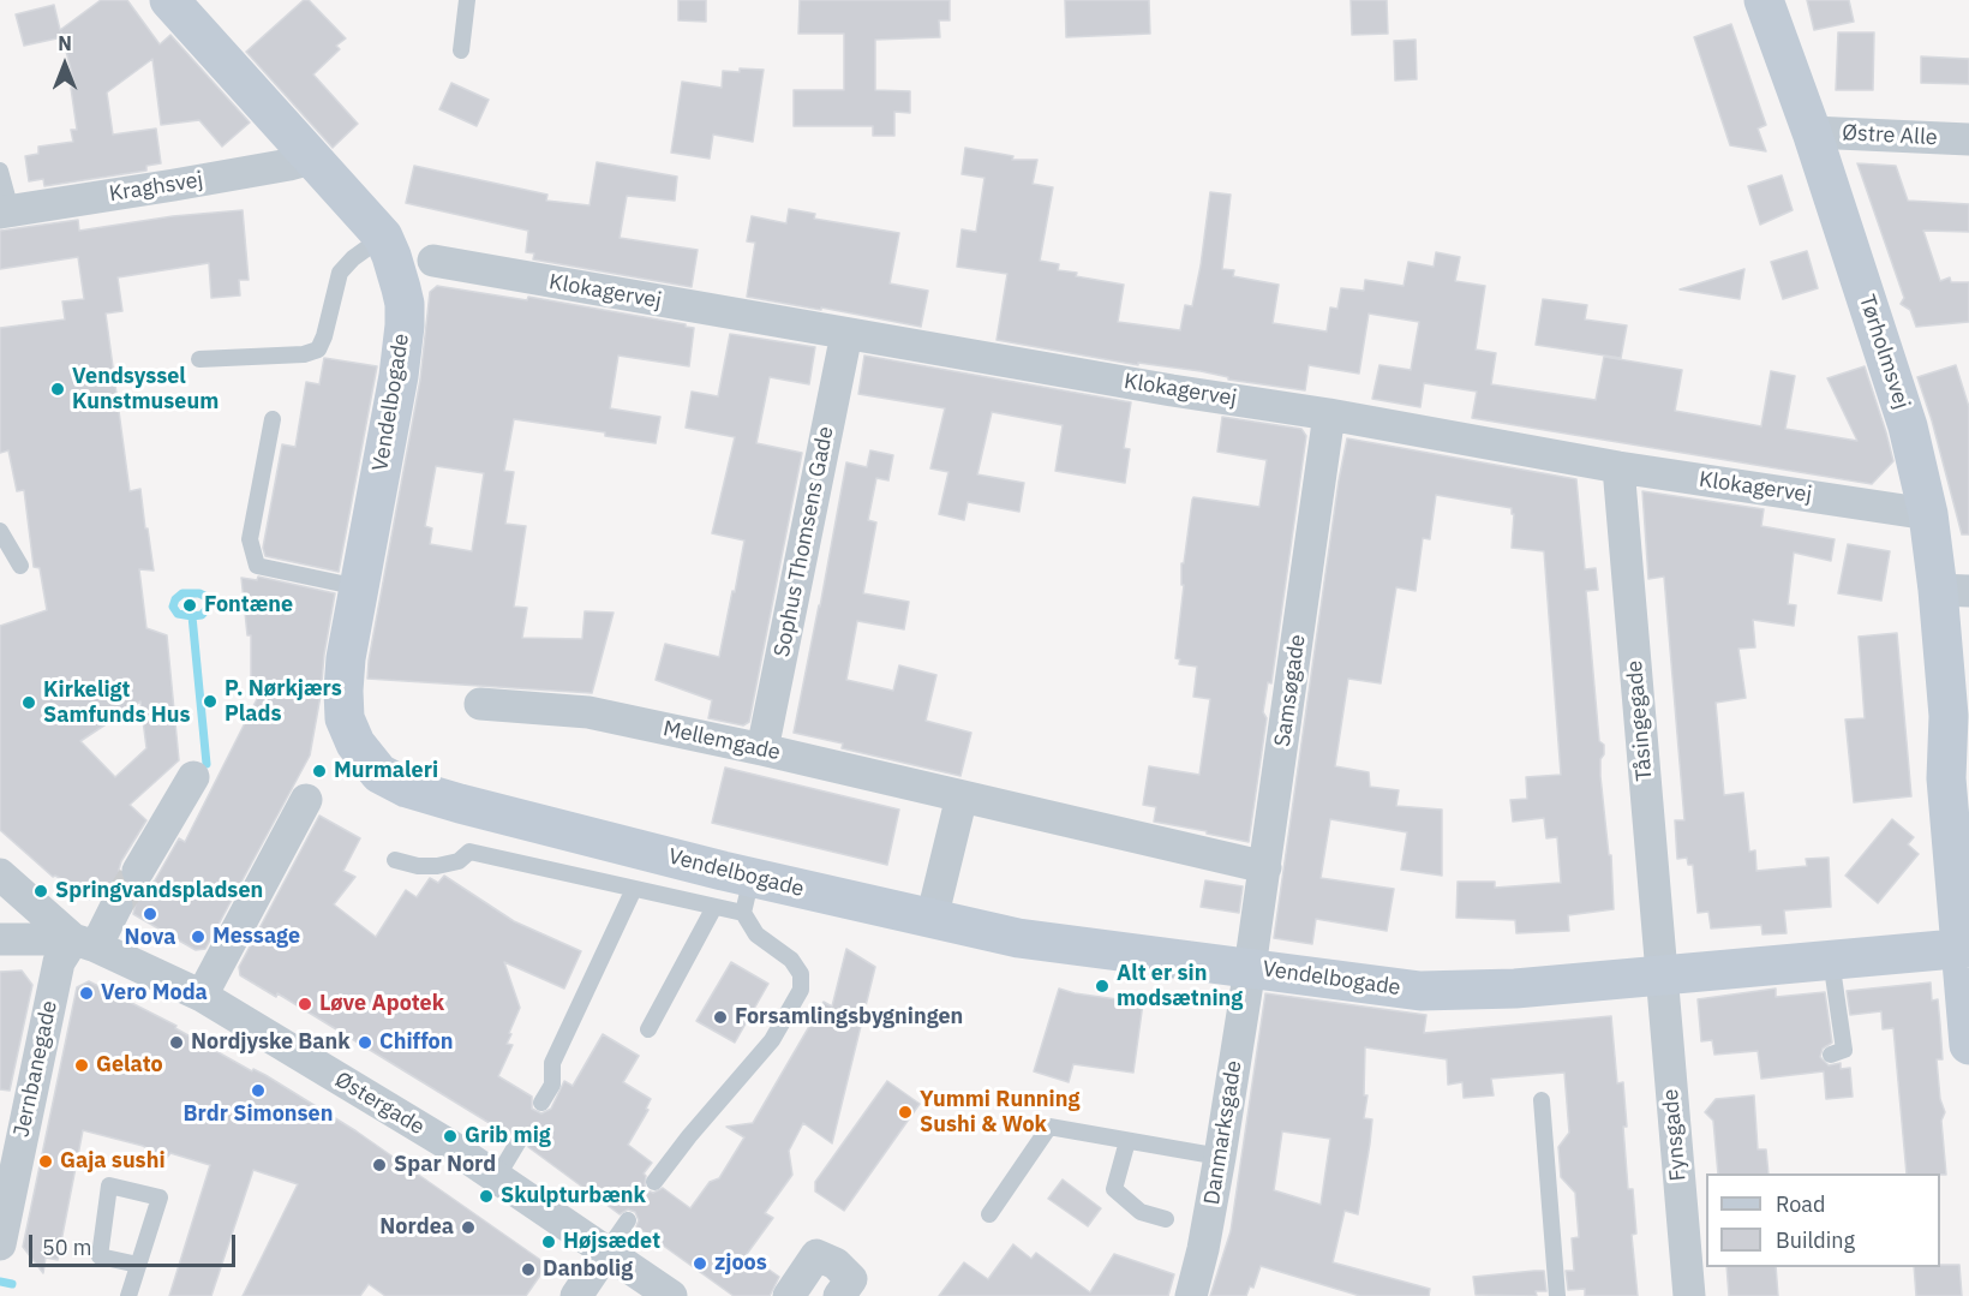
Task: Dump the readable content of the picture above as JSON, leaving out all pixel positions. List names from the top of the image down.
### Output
{
  "streets": {
    "street": [
      "Østre Alle",
      "Kraghsvej",
      "Klokagervej",
      "Tørholmsvej",
      "Vendelbogade",
      "Sophus Thomsens Gade",
      "Samsøgade",
      "Tåsingegade",
      "Mellemgade",
      "Jernbanegade",
      "Østergade",
      "Danmarksgade",
      "Fynsgade"
    ]
  },
  "crossings": [
    ["Østre Alle", "Tørholmsvej"],
    ["Kraghsvej", "Vendelbogade"],
    ["Klokagervej", "Tørholmsvej"],
    ["Klokagervej", "Sophus Thomsens Gade"],
    ["Klokagervej", "Samsøgade"],
    ["Klokagervej", "Tåsingegade"],
    ["Tørholmsvej", "Vendelbogade"],
    ["Vendelbogade", "Samsøgade"],
    ["Vendelbogade", "Tåsingegade"],
    ["Vendelbogade", "Danmarksgade"],
    ["Vendelbogade", "Fynsgade"],
    ["Sophus Thomsens Gade", "Mellemgade"],
    ["Samsøgade", "Mellemgade"],
    ["Samsøgade", "Danmarksgade"],
    ["Tåsingegade", "Fynsgade"],
    ["Jernbanegade", "Østergade"]
  ],
  "places": [
    "Vendsyssel Kunstmuseum",
    "Fontæne",
    "P. Nørkjærs Plads",
    "Kirkeligt Samfunds Hus",
    "Murmaleri",
    "Springvandspladsen",
    "Nova",
    "Message",
    "Alt er sin modsætning",
    "Vero Moda",
    "Løve Apotek",
    "Forsamlingsbygningen",
    "Nordjyske Bank",
    "Chiffon",
    "Gelato",
    "Brdr Simonsen",
    "Yummi Running Sushi & Wok",
    "Grib mig",
    "Gaja sushi",
    "Spar Nord",
    "Skulpturbænk",
    "Nordea",
    "Højsædet",
    "zjoos",
    "Danbolig"
  ],
  "legend": ["Road", "Building"],
  "scale_bar": "50 m",
  "north": "top"
}
